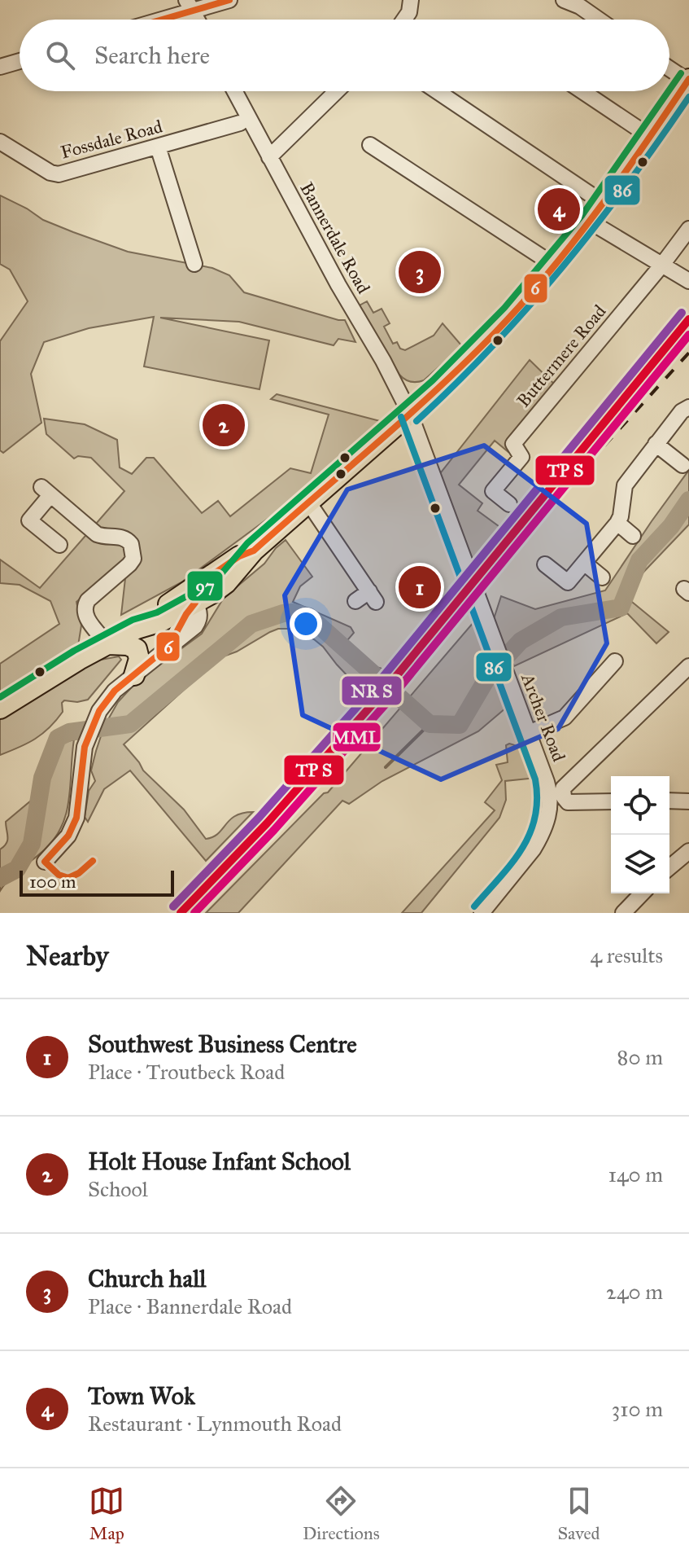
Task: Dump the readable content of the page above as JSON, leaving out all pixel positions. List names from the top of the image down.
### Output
{
  "streets": {
    "street": [
      "Fossdale Road",
      "Bannerdale Road",
      "Buttermere Road",
      "Archer Road"
    ]
  },
  "crossings": [
    ["Bannerdale Road", "Archer Road"]
  ],
  "lines": [
    "transit line 6",
    "transit line 97",
    "transit line 86",
    "transit line MML"
  ],
  "scale_bar": "100 m",
  "page": {
    "search": "Search here",
    "pins": [
      "4",
      "3",
      "2",
      "1"
    ],
    "scale": "100 m",
    "heading": ["Nearby", "4 results"],
    "list": [
      {
        "mark": "1",
        "name": "Southwest Business Centre",
        "note": "Place · Troutbeck Road",
        "value": "80 m"
      },
      {
        "mark": "2",
        "name": "Holt House Infant School",
        "note": "School",
        "value": "140 m"
      },
      {
        "mark": "3",
        "name": "Church hall",
        "note": "Place · Bannerdale Road",
        "value": "240 m"
      },
      {
        "mark": "4",
        "name": "Town Wok",
        "note": "Restaurant · Lynmouth Road",
        "value": "310 m"
      }
    ],
    "nav": ["Map", "Directions", "Saved"]
  }
}
